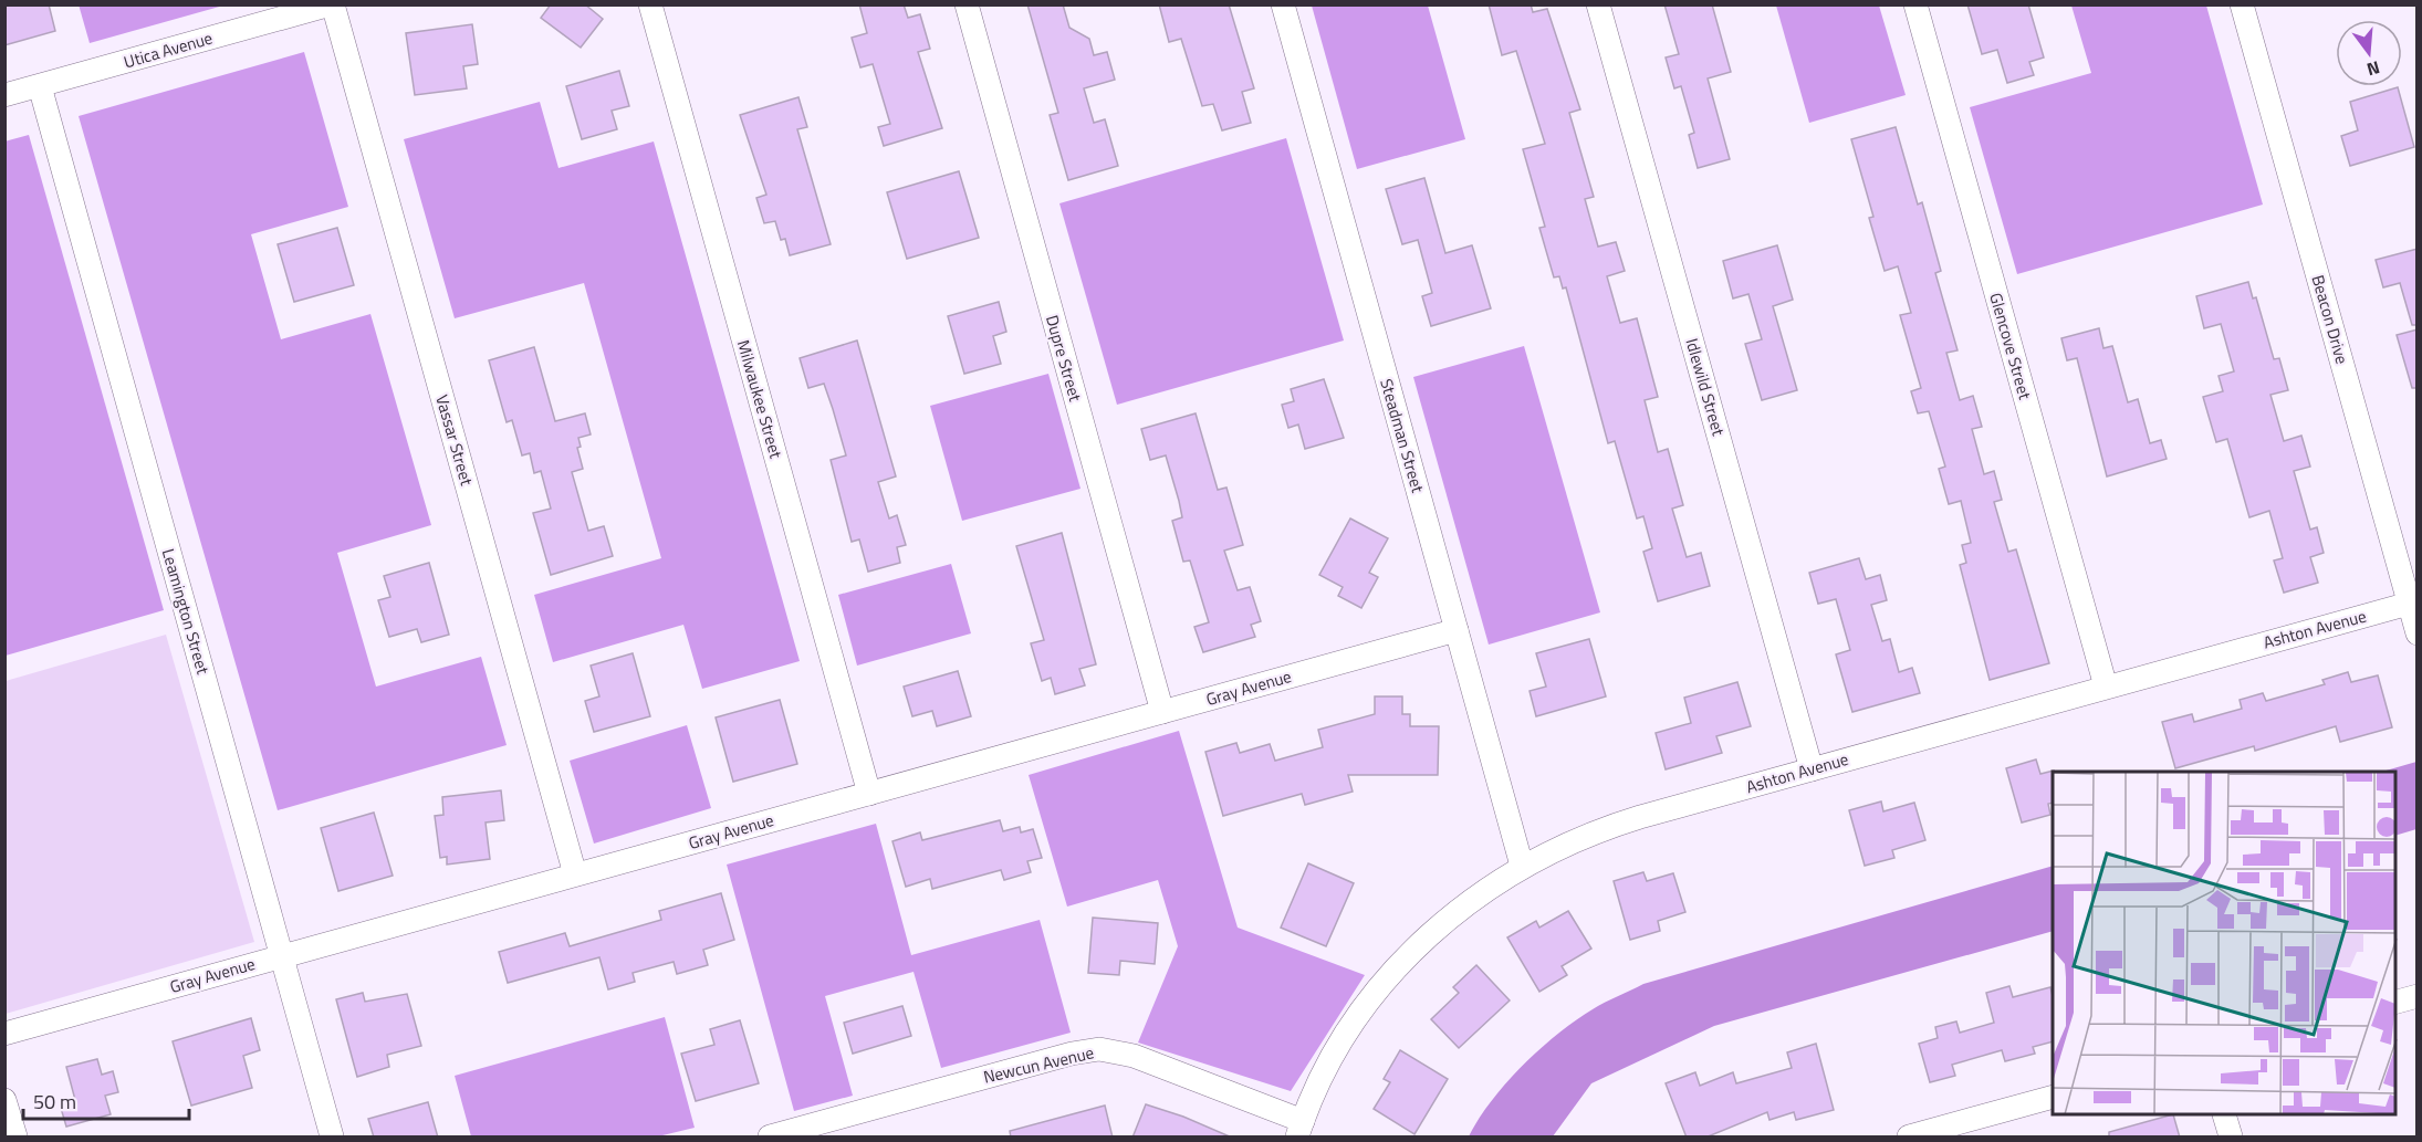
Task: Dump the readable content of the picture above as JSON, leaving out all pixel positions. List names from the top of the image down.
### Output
{
  "streets": {
    "street": [
      "Utica Avenue",
      "Beacon Drive",
      "Glencove Street",
      "Dupre Street",
      "Idlewild Street",
      "Milwaukee Street",
      "Steadman Street",
      "Vassar Street",
      "Leamington Street",
      "Ashton Avenue",
      "Gray Avenue",
      "Newcun Avenue"
    ]
  },
  "crossings": [
    ["Utica Avenue", "Vassar Street"],
    ["Utica Avenue", "Leamington Street"],
    ["Beacon Drive", "Ashton Avenue"],
    ["Glencove Street", "Ashton Avenue"],
    ["Dupre Street", "Gray Avenue"],
    ["Idlewild Street", "Ashton Avenue"],
    ["Milwaukee Street", "Gray Avenue"],
    ["Steadman Street", "Ashton Avenue"],
    ["Steadman Street", "Gray Avenue"],
    ["Vassar Street", "Gray Avenue"],
    ["Leamington Street", "Gray Avenue"],
    ["Ashton Avenue", "Newcun Avenue"]
  ],
  "scale_bar": "50 m",
  "north": "bottom"
}
